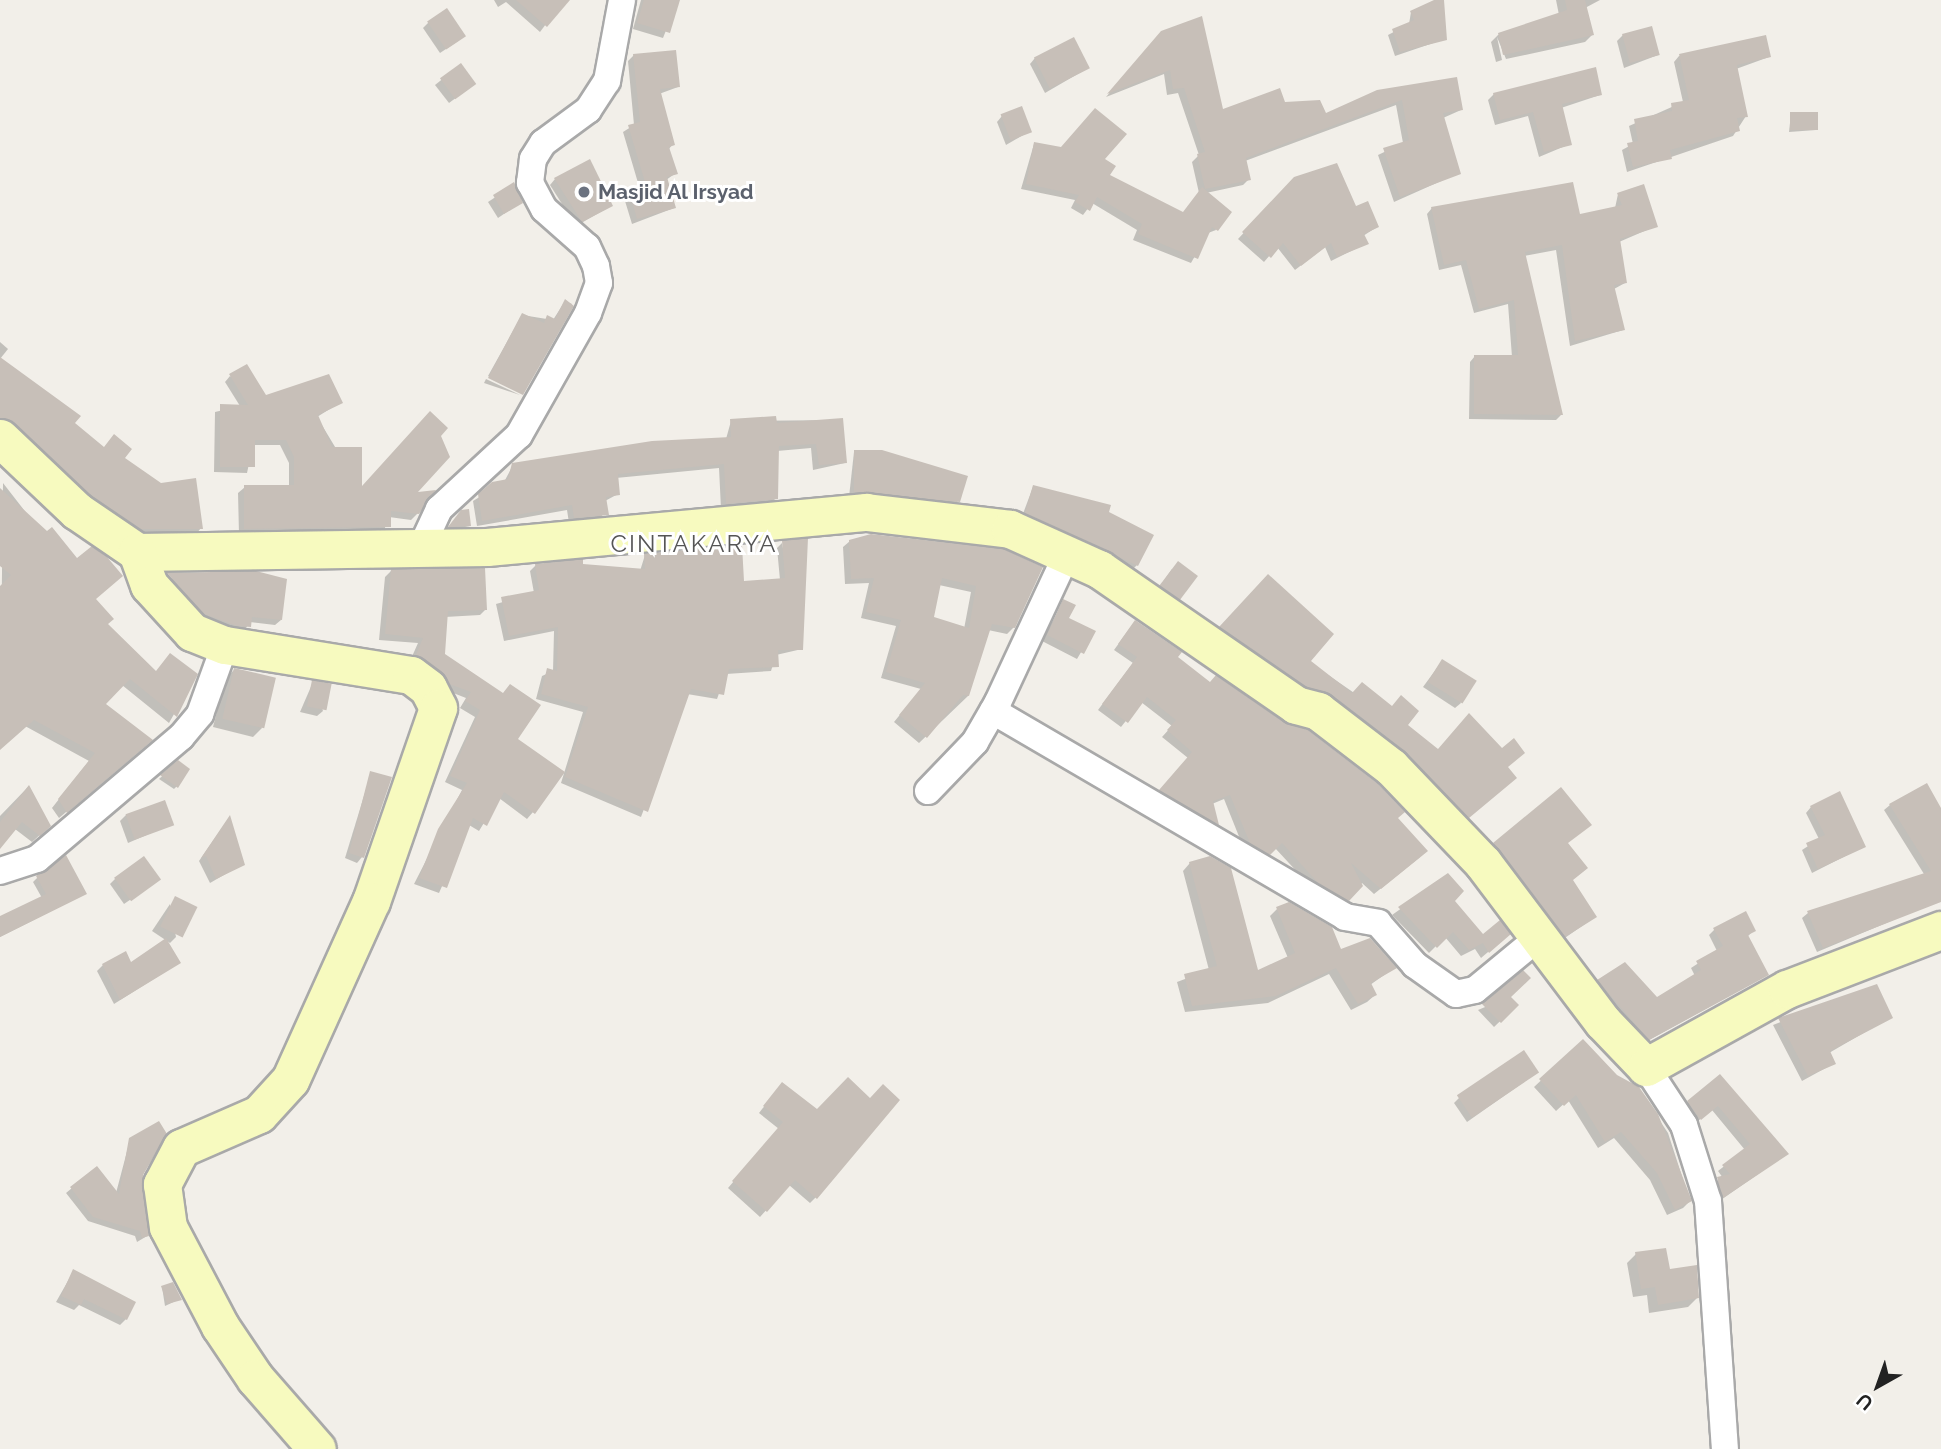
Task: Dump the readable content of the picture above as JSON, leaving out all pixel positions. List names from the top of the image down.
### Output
{
  "districts": ["CINTAKARYA"],
  "places": ["Masjid Al Irsyad"],
  "north": "bottom left"
}
